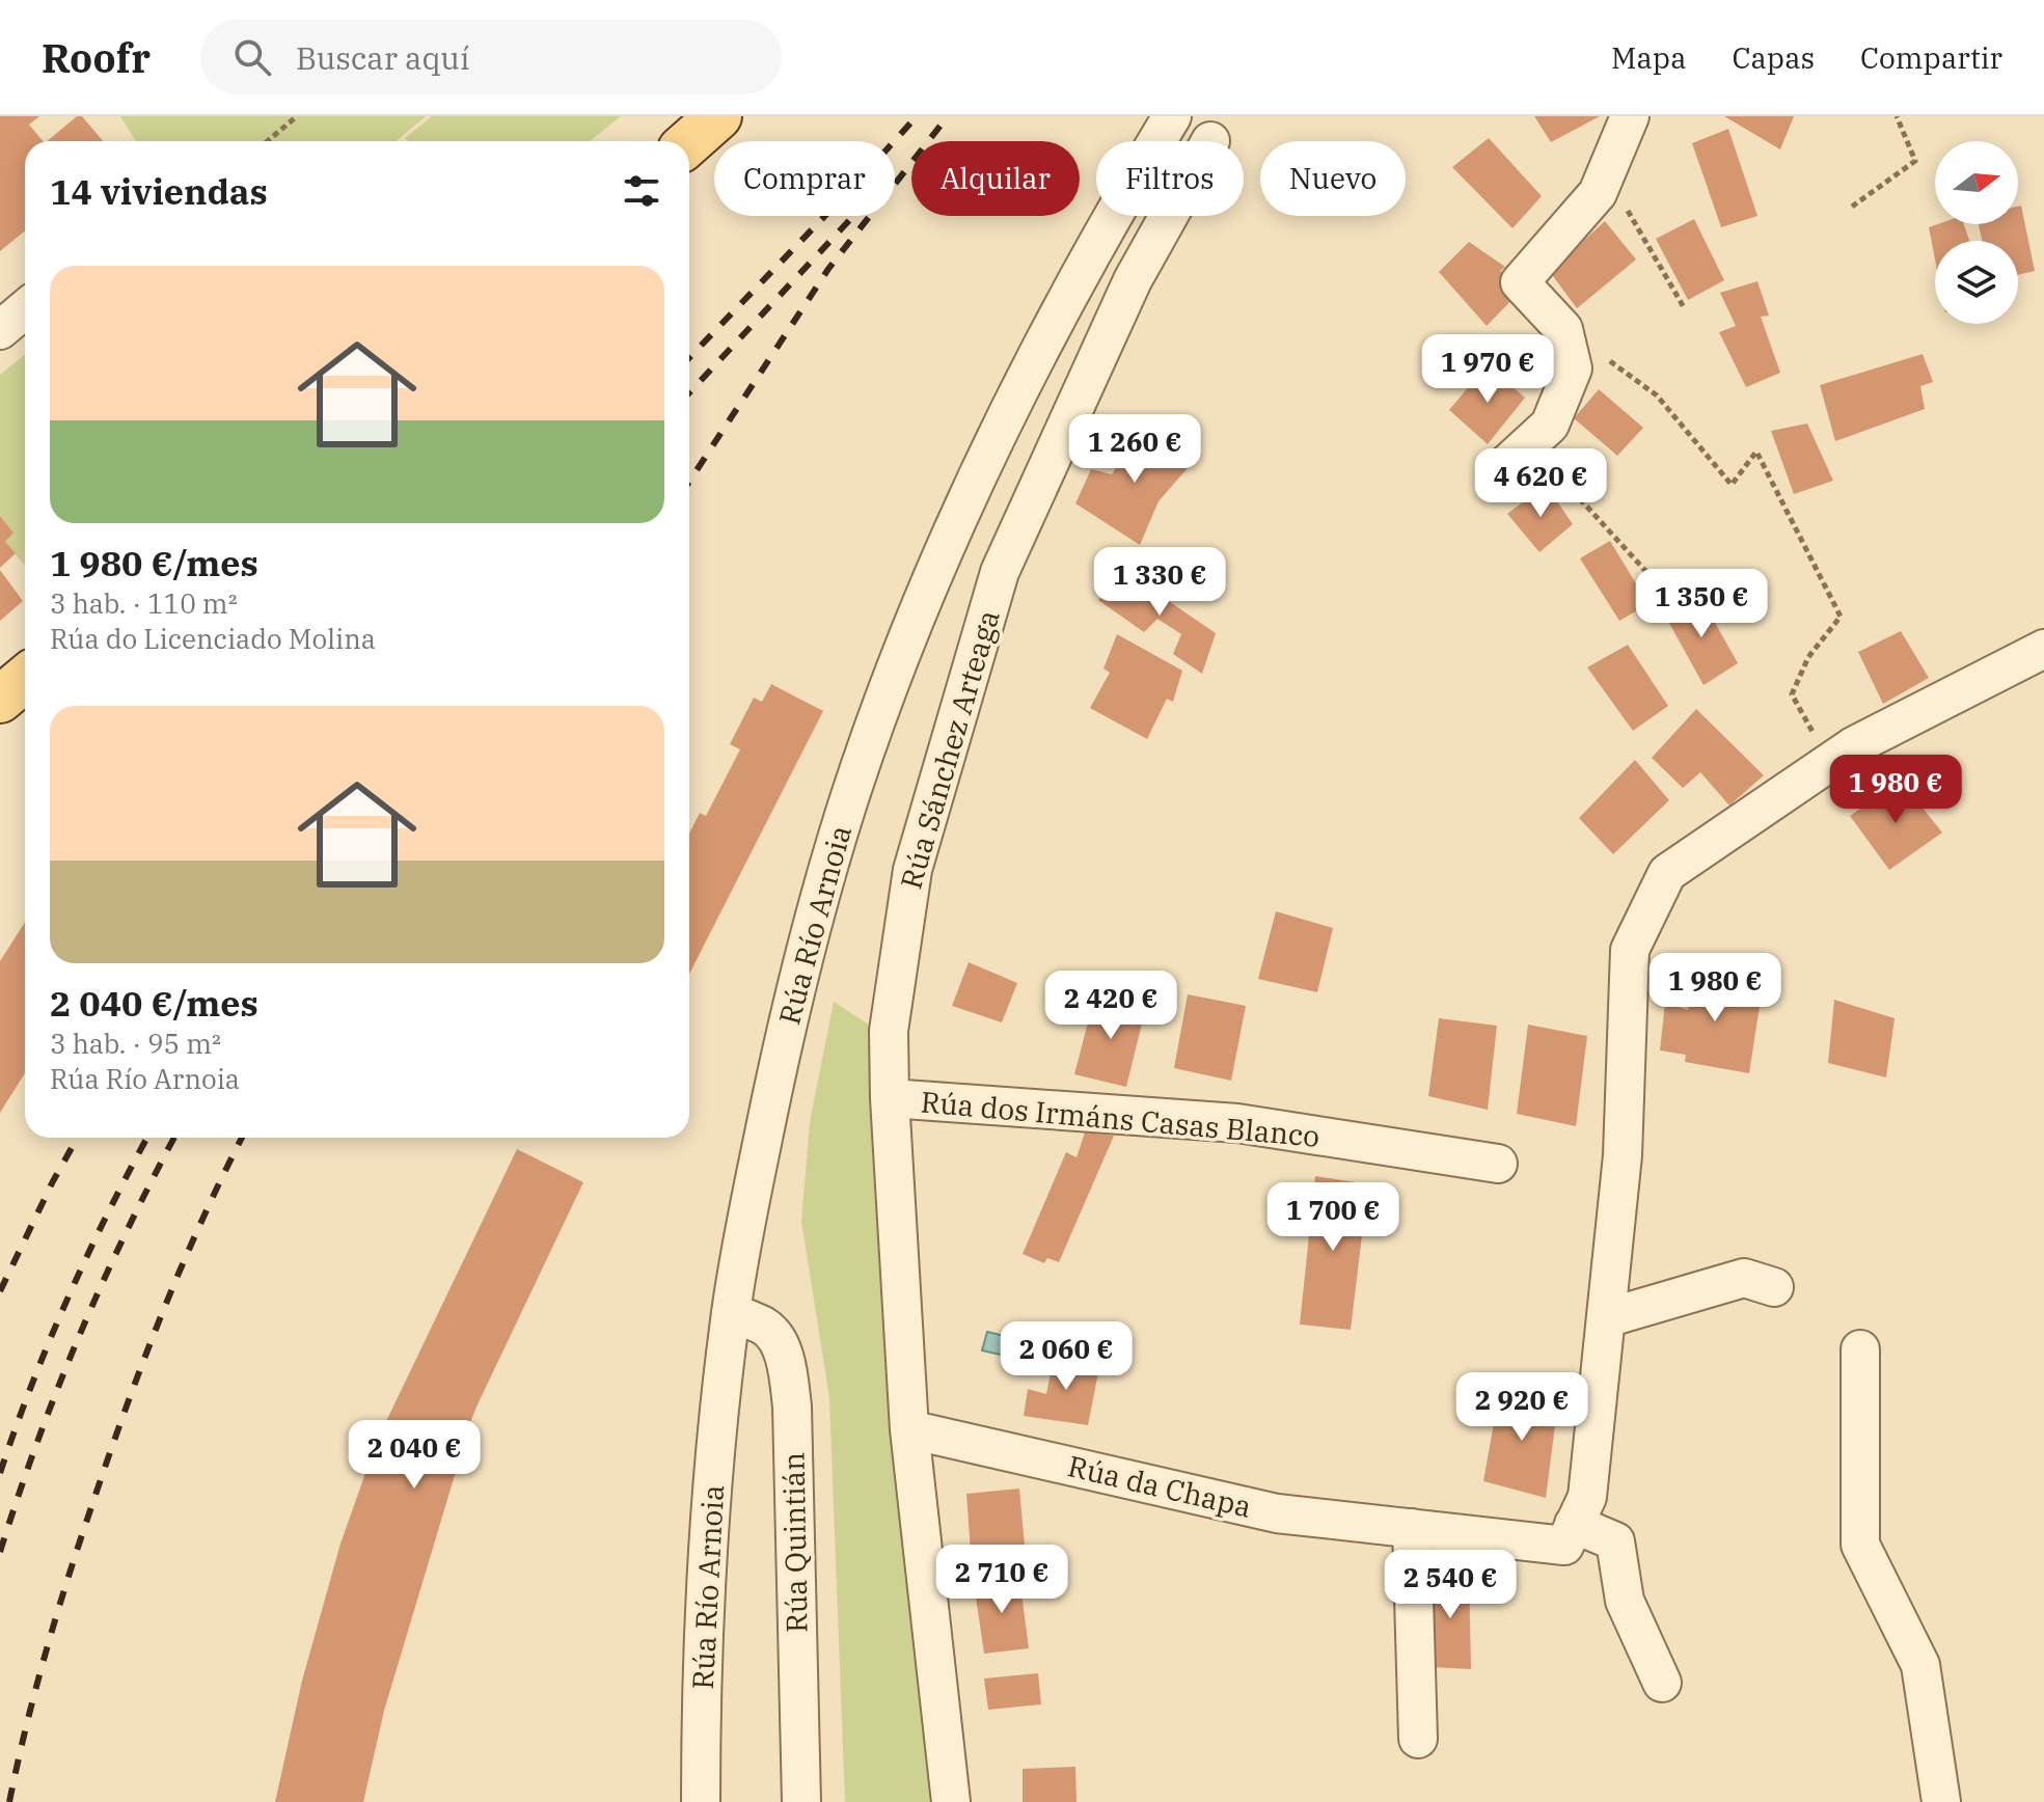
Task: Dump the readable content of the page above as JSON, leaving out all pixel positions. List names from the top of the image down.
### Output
{
  "streets": {
    "street": [
      "Rúa Sánchez Arteaga",
      "Rúa Río Arnoia",
      "Rúa dos Irmáns Casas Blanco",
      "Rúa da Chapa",
      "Rúa Quintián"
    ]
  },
  "crossings": [
    ["Rúa Sánchez Arteaga", "Rúa dos Irmáns Casas Blanco"],
    ["Rúa Sánchez Arteaga", "Rúa da Chapa"],
    ["Rúa Río Arnoia", "Rúa Quintián"]
  ],
  "north": "right",
  "page": {
    "header": "Roofr",
    "search": "Buscar aquí",
    "nav": ["Mapa", "Capas", "Compartir"],
    "chip": [
      "Comprar",
      "Alquilar",
      "Filtros",
      "Nuevo"
    ],
    "heading": "14 viviendas",
    "list": [
      {
        "name": "1 980 €/mes",
        "note": "3 hab. · 110 m² · Rúa do Licenciado Molina"
      },
      {
        "name": "2 040 €/mes",
        "note": "3 hab. · 95 m² · Rúa Río Arnoia"
      }
    ],
    "price": [
      "1 970 €",
      "1 260 €",
      "4 620 €",
      "1 330 €",
      "1 350 €",
      "1 980 €",
      "1 980 €",
      "2 420 €",
      "1 700 €",
      "2 060 €",
      "2 920 €",
      "2 040 €",
      "2 710 €",
      "2 540 €"
    ]
  }
}
